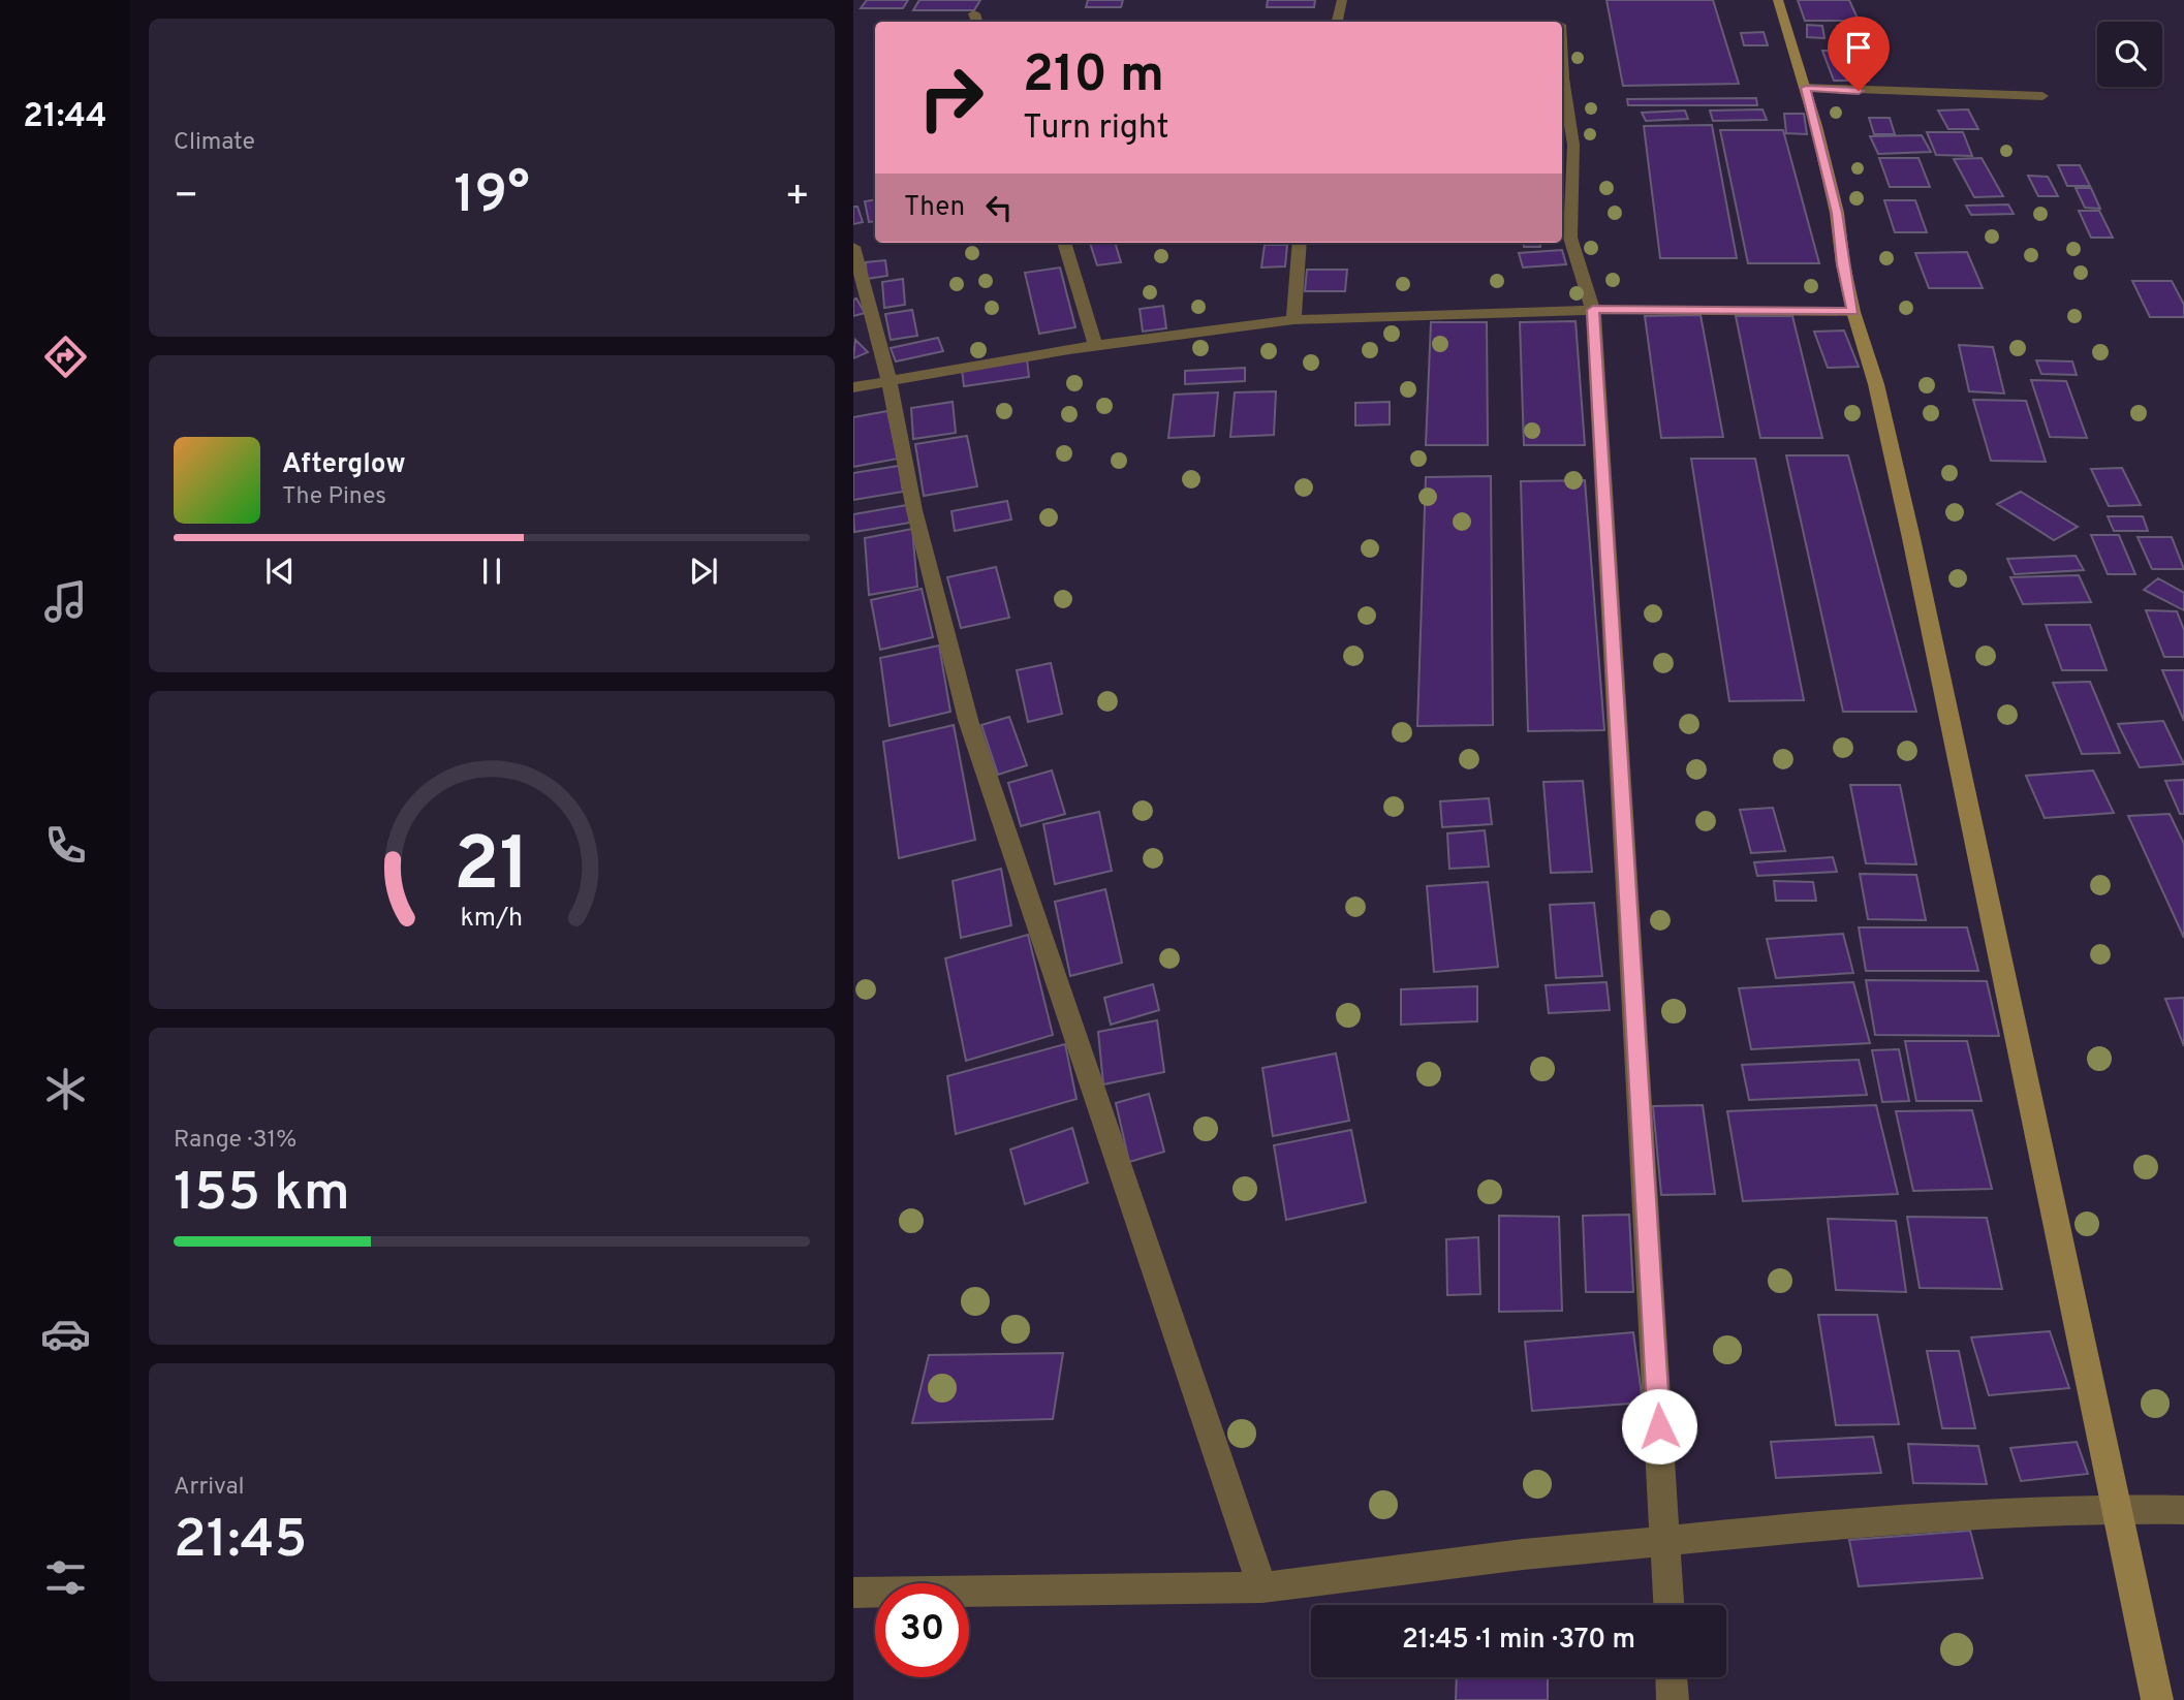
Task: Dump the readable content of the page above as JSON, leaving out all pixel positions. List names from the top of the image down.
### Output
{
  "page": {
    "tabs": "21:44",
    "tile": [
      "Climate",
      ["Range · 31%", "155 km"],
      ["Arrival", "21:45"]
    ],
    "turn": ["210 m", "Turn right"],
    "heat": ["−", "19°", "+"],
    "then": "Then",
    "song": ["Afterglow", "The Pines"],
    "limit": "30",
    "trip": "21:45 · 1 min · 370 m",
    "gauge": ["21", "km/h"]
  }
}
